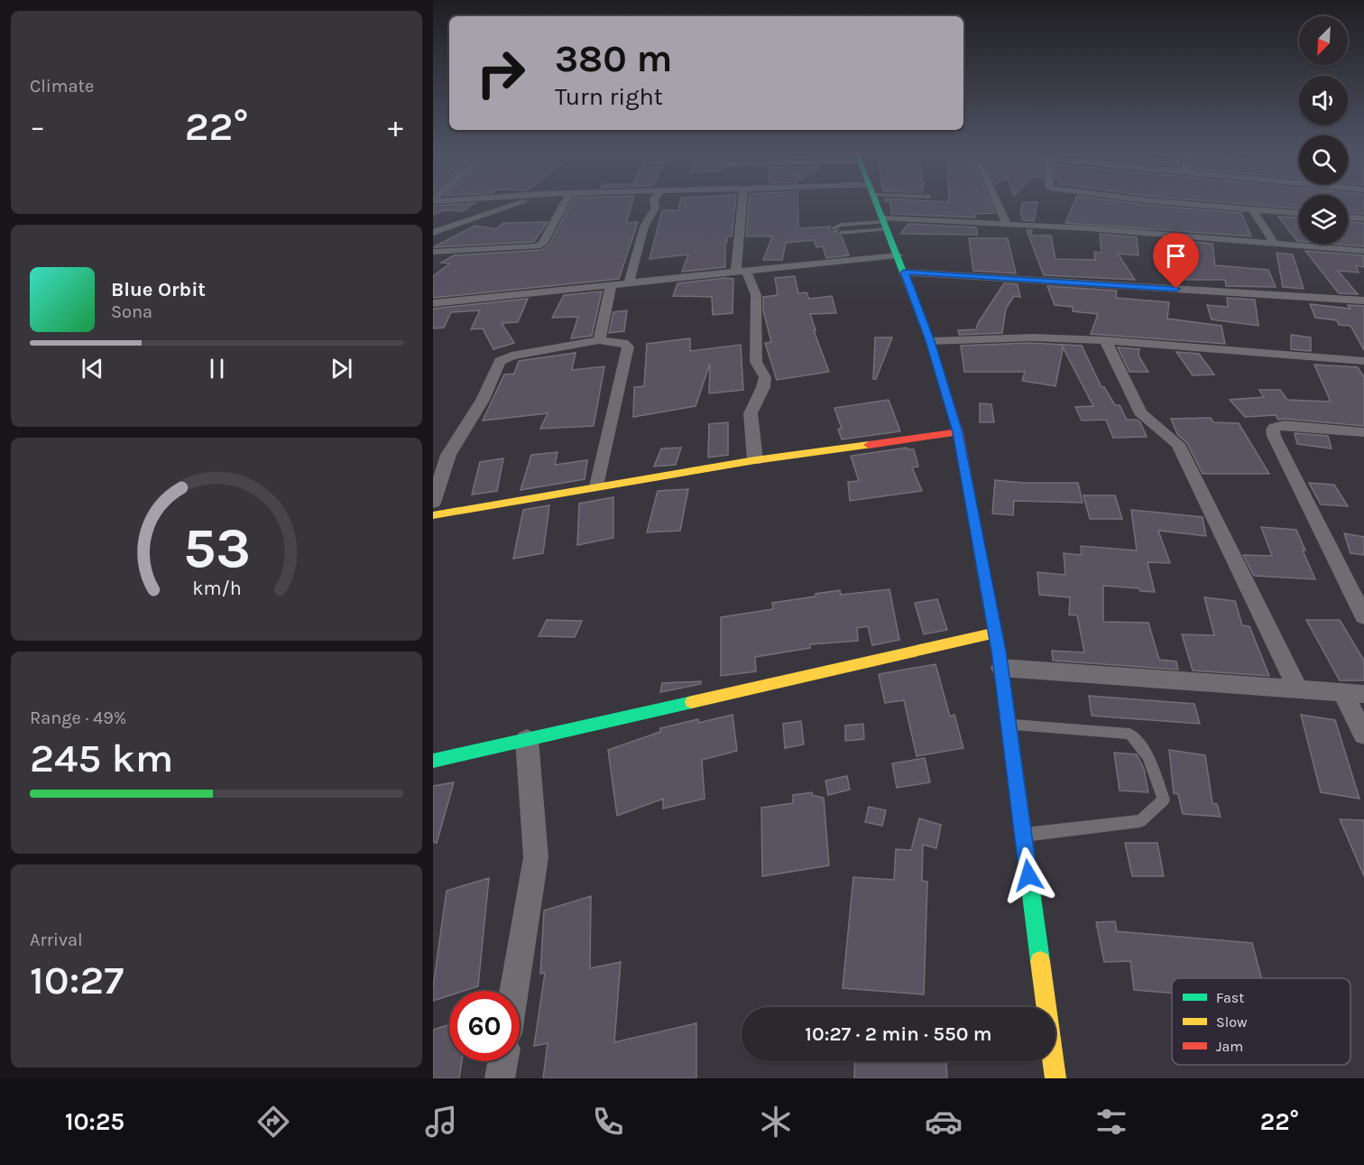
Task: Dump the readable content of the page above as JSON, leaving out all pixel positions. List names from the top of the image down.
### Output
{
  "legend": ["Fast", "Slow", "Jam"],
  "north": "bottom left",
  "page": {
    "tile": [
      "Climate",
      ["Range · 49%", "245 km"],
      ["Arrival", "10:27"]
    ],
    "turn": ["380 m", "Turn right"],
    "heat": ["−", "22°", "+"],
    "song": ["Blue Orbit", "Sona"],
    "limit": "60",
    "trip": "10:27 · 2 min · 550 m",
    "tabs": ["10:25", "22°"],
    "gauge": ["53", "km/h"]
  }
}
